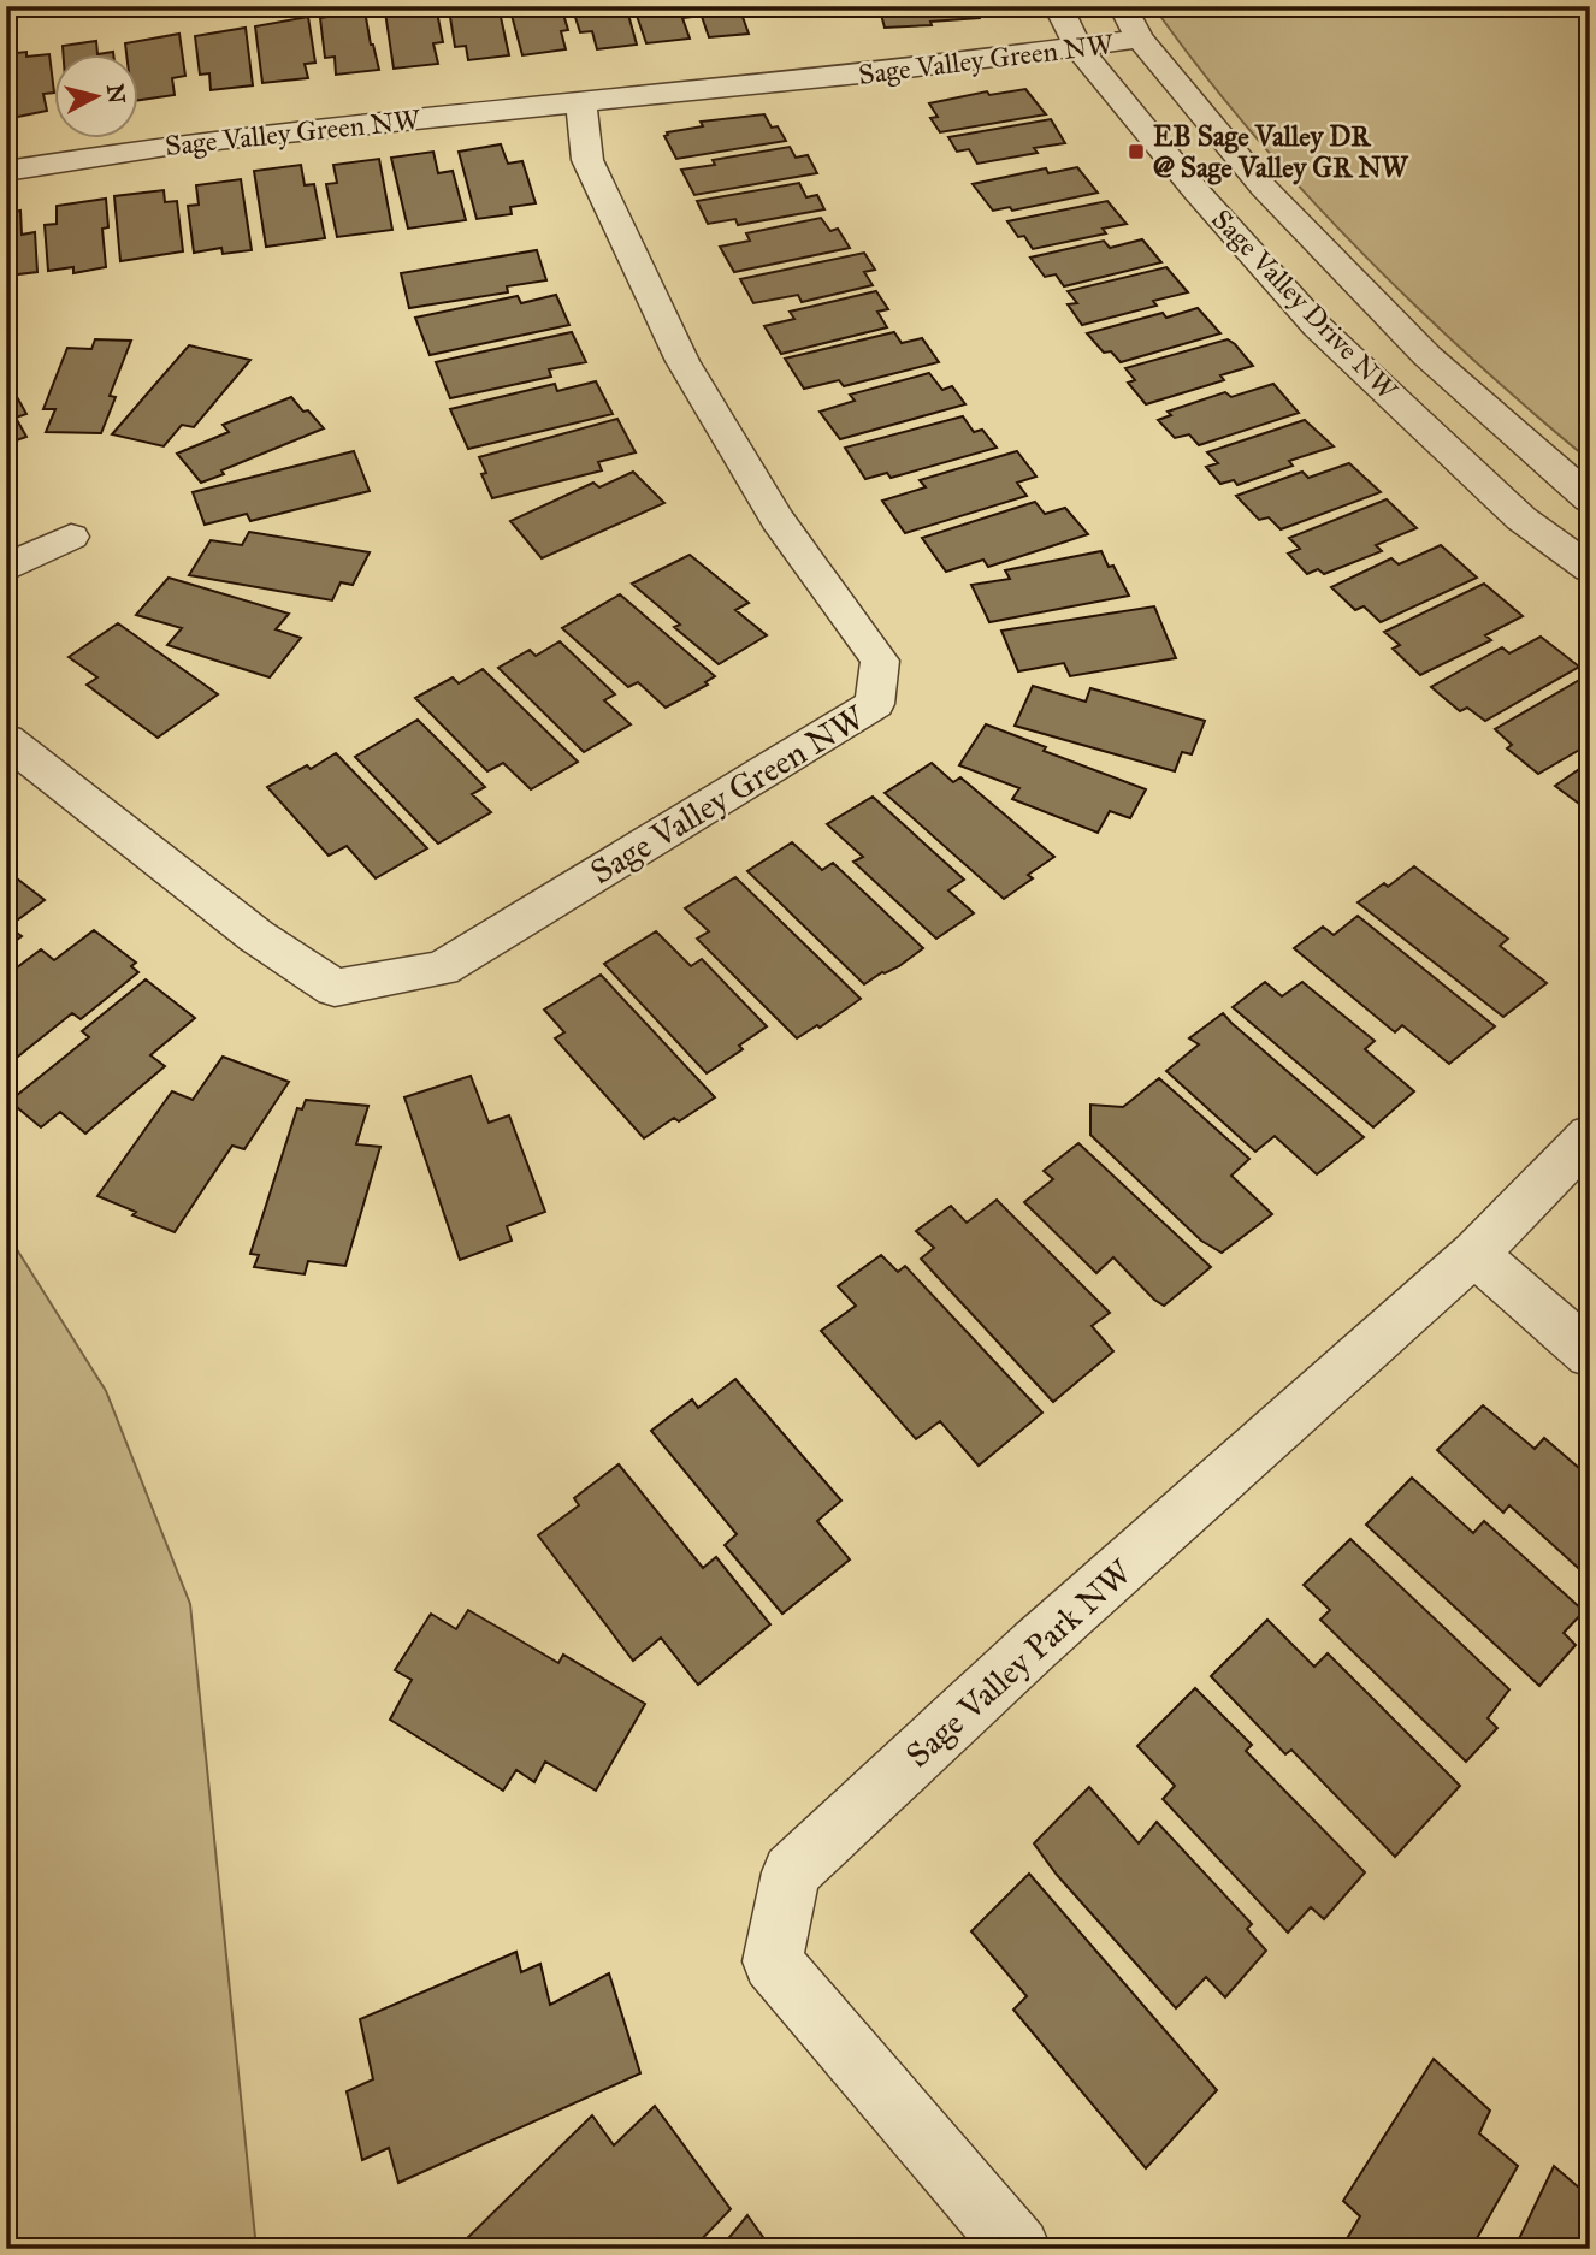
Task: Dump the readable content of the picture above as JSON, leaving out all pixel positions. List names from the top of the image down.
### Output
{
  "streets": {
    "street": ["Sage Valley Green NW", "Sage Valley Drive NW", "Sage Valley Park NW"]
  },
  "crossings": [
    ["Sage Valley Green NW", "Sage Valley Drive NW"]
  ],
  "places": {
    "transit": ["EB Sage Valley DR @ Sage Valley GR NW"]
  },
  "north": "right"
}
